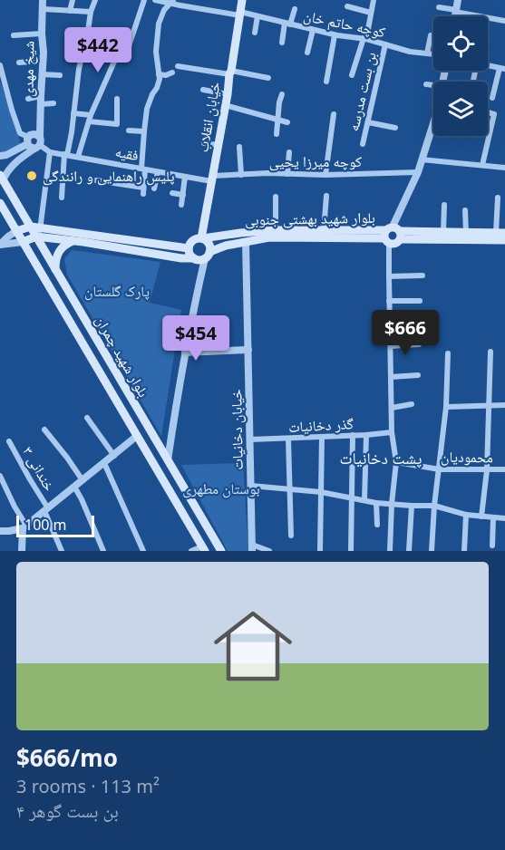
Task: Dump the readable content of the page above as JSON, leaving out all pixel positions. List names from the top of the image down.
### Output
{
  "streets": {
    "main road": ["خیابان انقلاب", "بلوار شهید بهشتی جنوبی", "بلوار شهید چمران"],
    "street": [
      "کوچه حاتم خان",
      "شیخ مهدی",
      "بن بست مدرسه",
      "فقیه",
      "کوچه میرزا یحیی",
      "گذر دخانیات",
      "خیابان دخانیات",
      "محمودیان",
      "خندانی ۳"
    ]
  },
  "crossings": [
    ["کوچه حاتم خان", "بن بست مدرسه"],
    ["کوچه حاتم خان", "خیابان انقلاب"],
    ["شیخ مهدی", "فقیه"],
    ["خیابان انقلاب", "فقیه"],
    ["خیابان انقلاب", "کوچه میرزا یحیی"],
    ["خیابان انقلاب", "بلوار شهید بهشتی جنوبی"],
    ["فقیه", "کوچه میرزا یحیی"],
    ["بلوار شهید بهشتی جنوبی", "خیابان دخانیات"],
    ["گذر دخانیات", "خیابان دخانیات"]
  ],
  "districts": ["پشت دخانیات"],
  "parks": ["پارک گلستان", "بوستان مطهری"],
  "places": ["پلیس راهنمایی و رانندگی"],
  "scale_bar": "100 m",
  "page": {
    "price": ["$442", "$666", "$454"],
    "scale": "100 m",
    "list": [
      {
        "name": "$666/mo",
        "note": "3 rooms · 113 m² · بن بست گوهر ۴"
      }
    ]
  }
}
